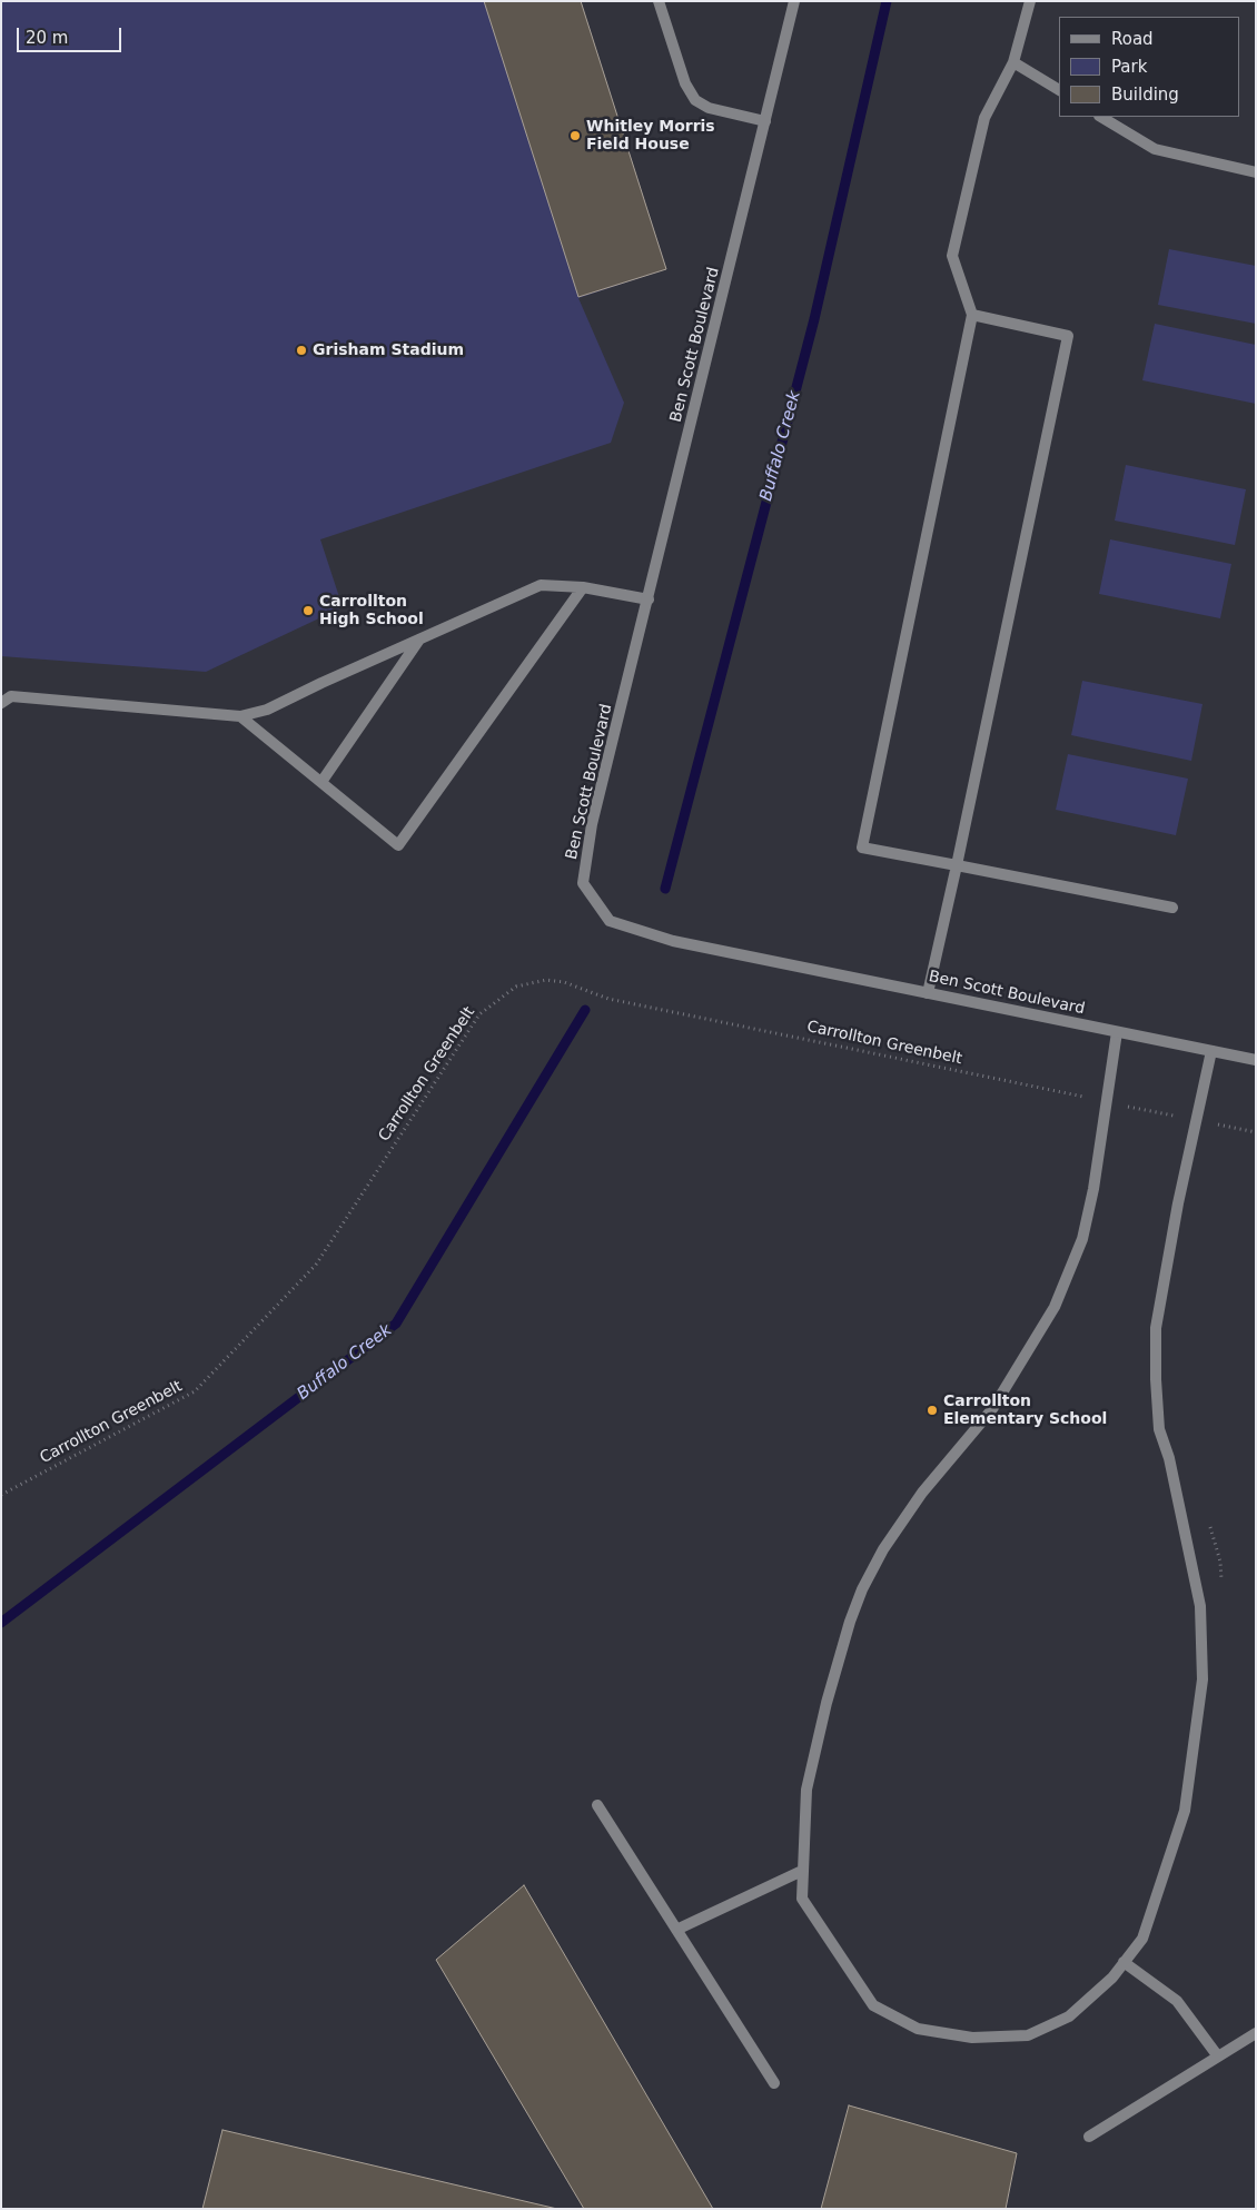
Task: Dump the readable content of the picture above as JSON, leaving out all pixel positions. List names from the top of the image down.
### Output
{
  "streets": {
    "street": ["Ben Scott Boulevard"],
    "path": ["Carrollton Greenbelt"]
  },
  "water": ["Buffalo Creek"],
  "places": [
    "Whitley Morris Field House",
    "Grisham Stadium",
    "Carrollton High School",
    "Carrollton Elementary School"
  ],
  "legend": ["Road", "Park", "Building"],
  "scale_bar": "20 m"
}
